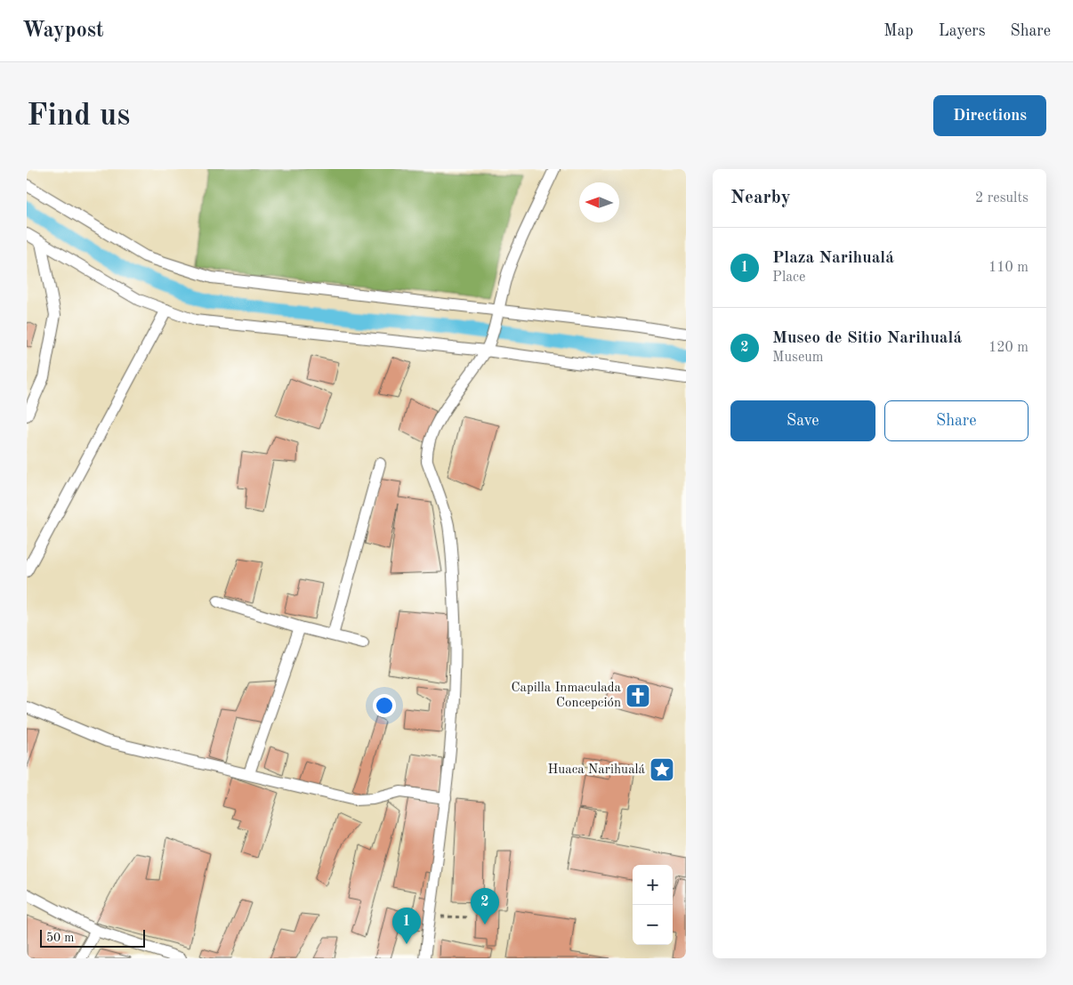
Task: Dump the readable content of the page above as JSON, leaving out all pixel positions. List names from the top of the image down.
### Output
{
  "places": {
    "church": ["Capilla Inmaculada Concepción"],
    "place": ["Huaca Narihualá"]
  },
  "scale_bar": "50 m",
  "north": "left",
  "page": {
    "header": "Waypost",
    "nav": ["Map", "Layers", "Share"],
    "buttons": [
      "Directions",
      ["Save", "Share"]
    ],
    "title": "Find us",
    "heading": ["Nearby", "2 results"],
    "list": [
      {
        "mark": "1",
        "name": "Plaza Narihualá",
        "note": "Place",
        "value": "110 m"
      },
      {
        "mark": "2",
        "name": "Museo de Sitio Narihualá",
        "note": "Museum",
        "value": "120 m"
      }
    ],
    "map_buttons": ["+", "−"],
    "pins": ["2", "1"],
    "scale": "50 m"
  }
}
